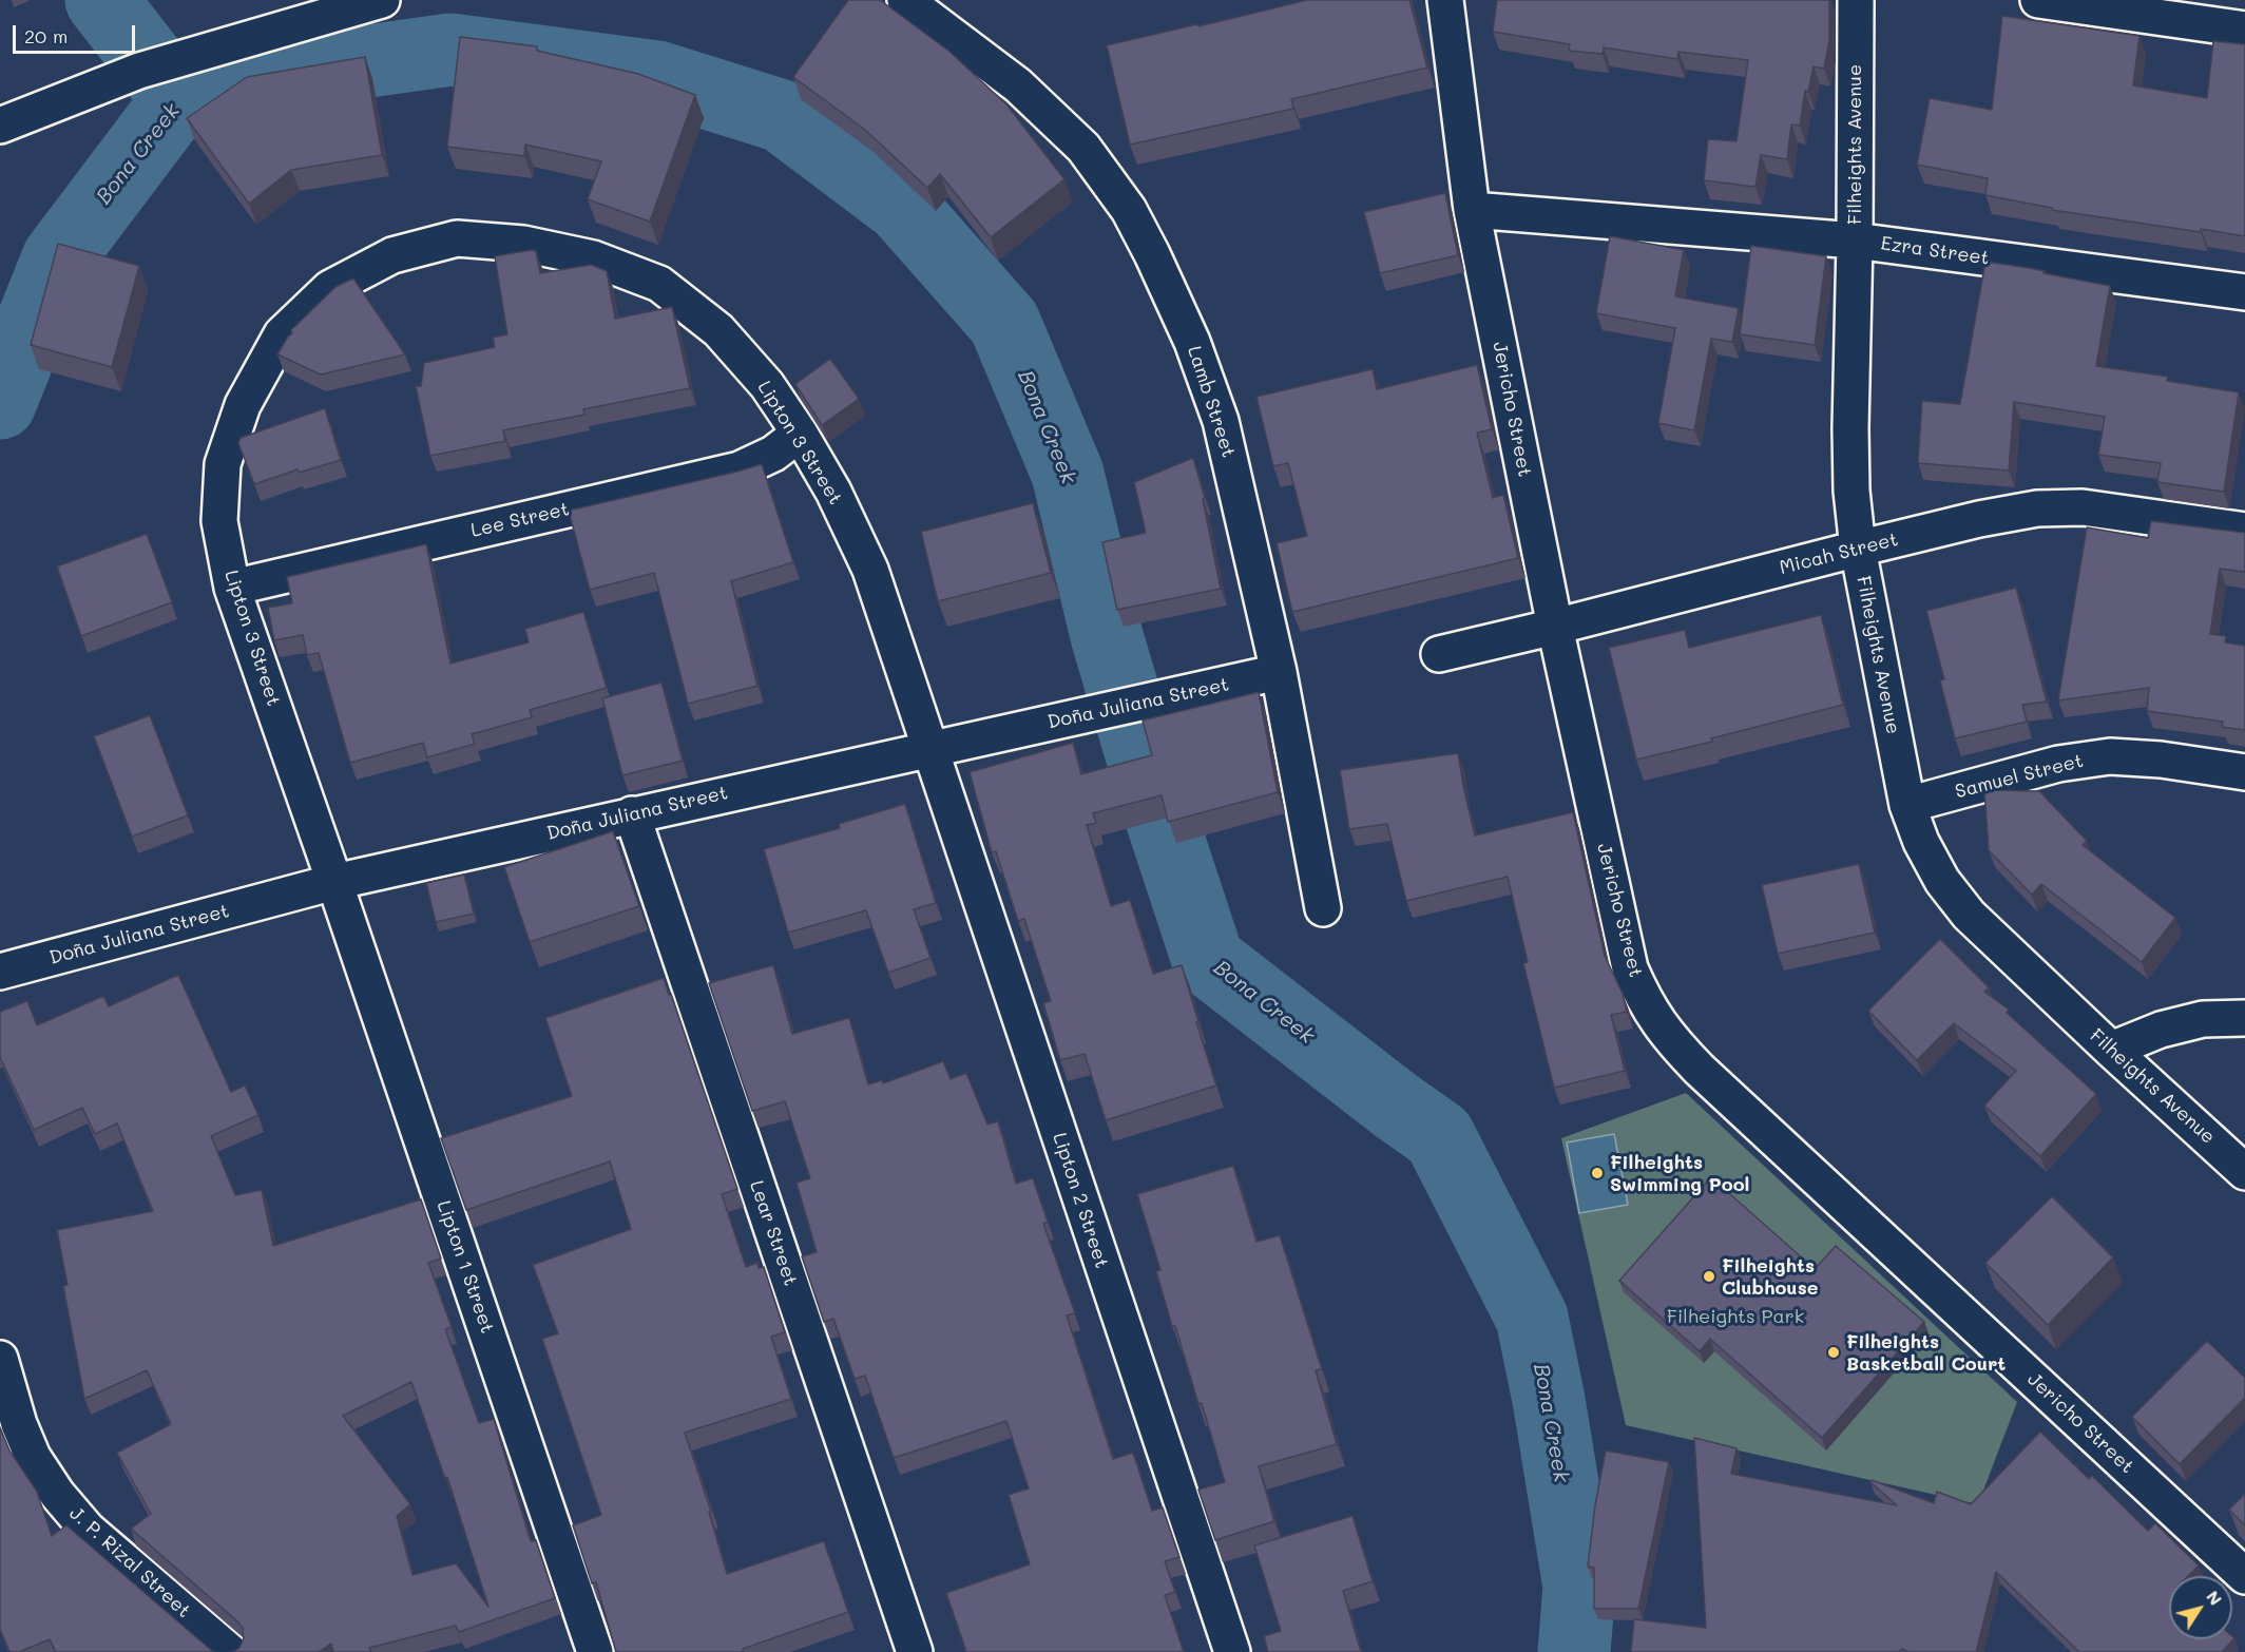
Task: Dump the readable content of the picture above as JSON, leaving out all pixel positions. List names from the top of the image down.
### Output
{
  "streets": {
    "street": [
      "Filheights Avenue",
      "Ezra Street",
      "Lamb Street",
      "Jericho Street",
      "Lipton 3 Street",
      "Lee Street",
      "Micah Street",
      "Doña Juliana Street",
      "Samuel Street",
      "Lipton 2 Street",
      "Lear Street",
      "Lipton 1 Street",
      "J. P. Rizal Street"
    ]
  },
  "crossings": [
    ["Filheights Avenue", "Ezra Street"],
    ["Filheights Avenue", "Micah Street"],
    ["Filheights Avenue", "Samuel Street"],
    ["Ezra Street", "Jericho Street"],
    ["Lamb Street", "Doña Juliana Street"],
    ["Jericho Street", "Micah Street"],
    ["Lipton 3 Street", "Lee Street"],
    ["Lipton 3 Street", "Doña Juliana Street"],
    ["Lipton 3 Street", "Lipton 2 Street"],
    ["Lipton 3 Street", "Lipton 1 Street"],
    ["Doña Juliana Street", "Lipton 2 Street"],
    ["Doña Juliana Street", "Lear Street"],
    ["Doña Juliana Street", "Lipton 1 Street"]
  ],
  "water": ["Bona Creek"],
  "parks": ["Filheights Park"],
  "places": ["Filheights Swimming Pool", "Filheights Clubhouse", "Filheights Basketball Court"],
  "scale_bar": "20 m",
  "north": "top right"
}
